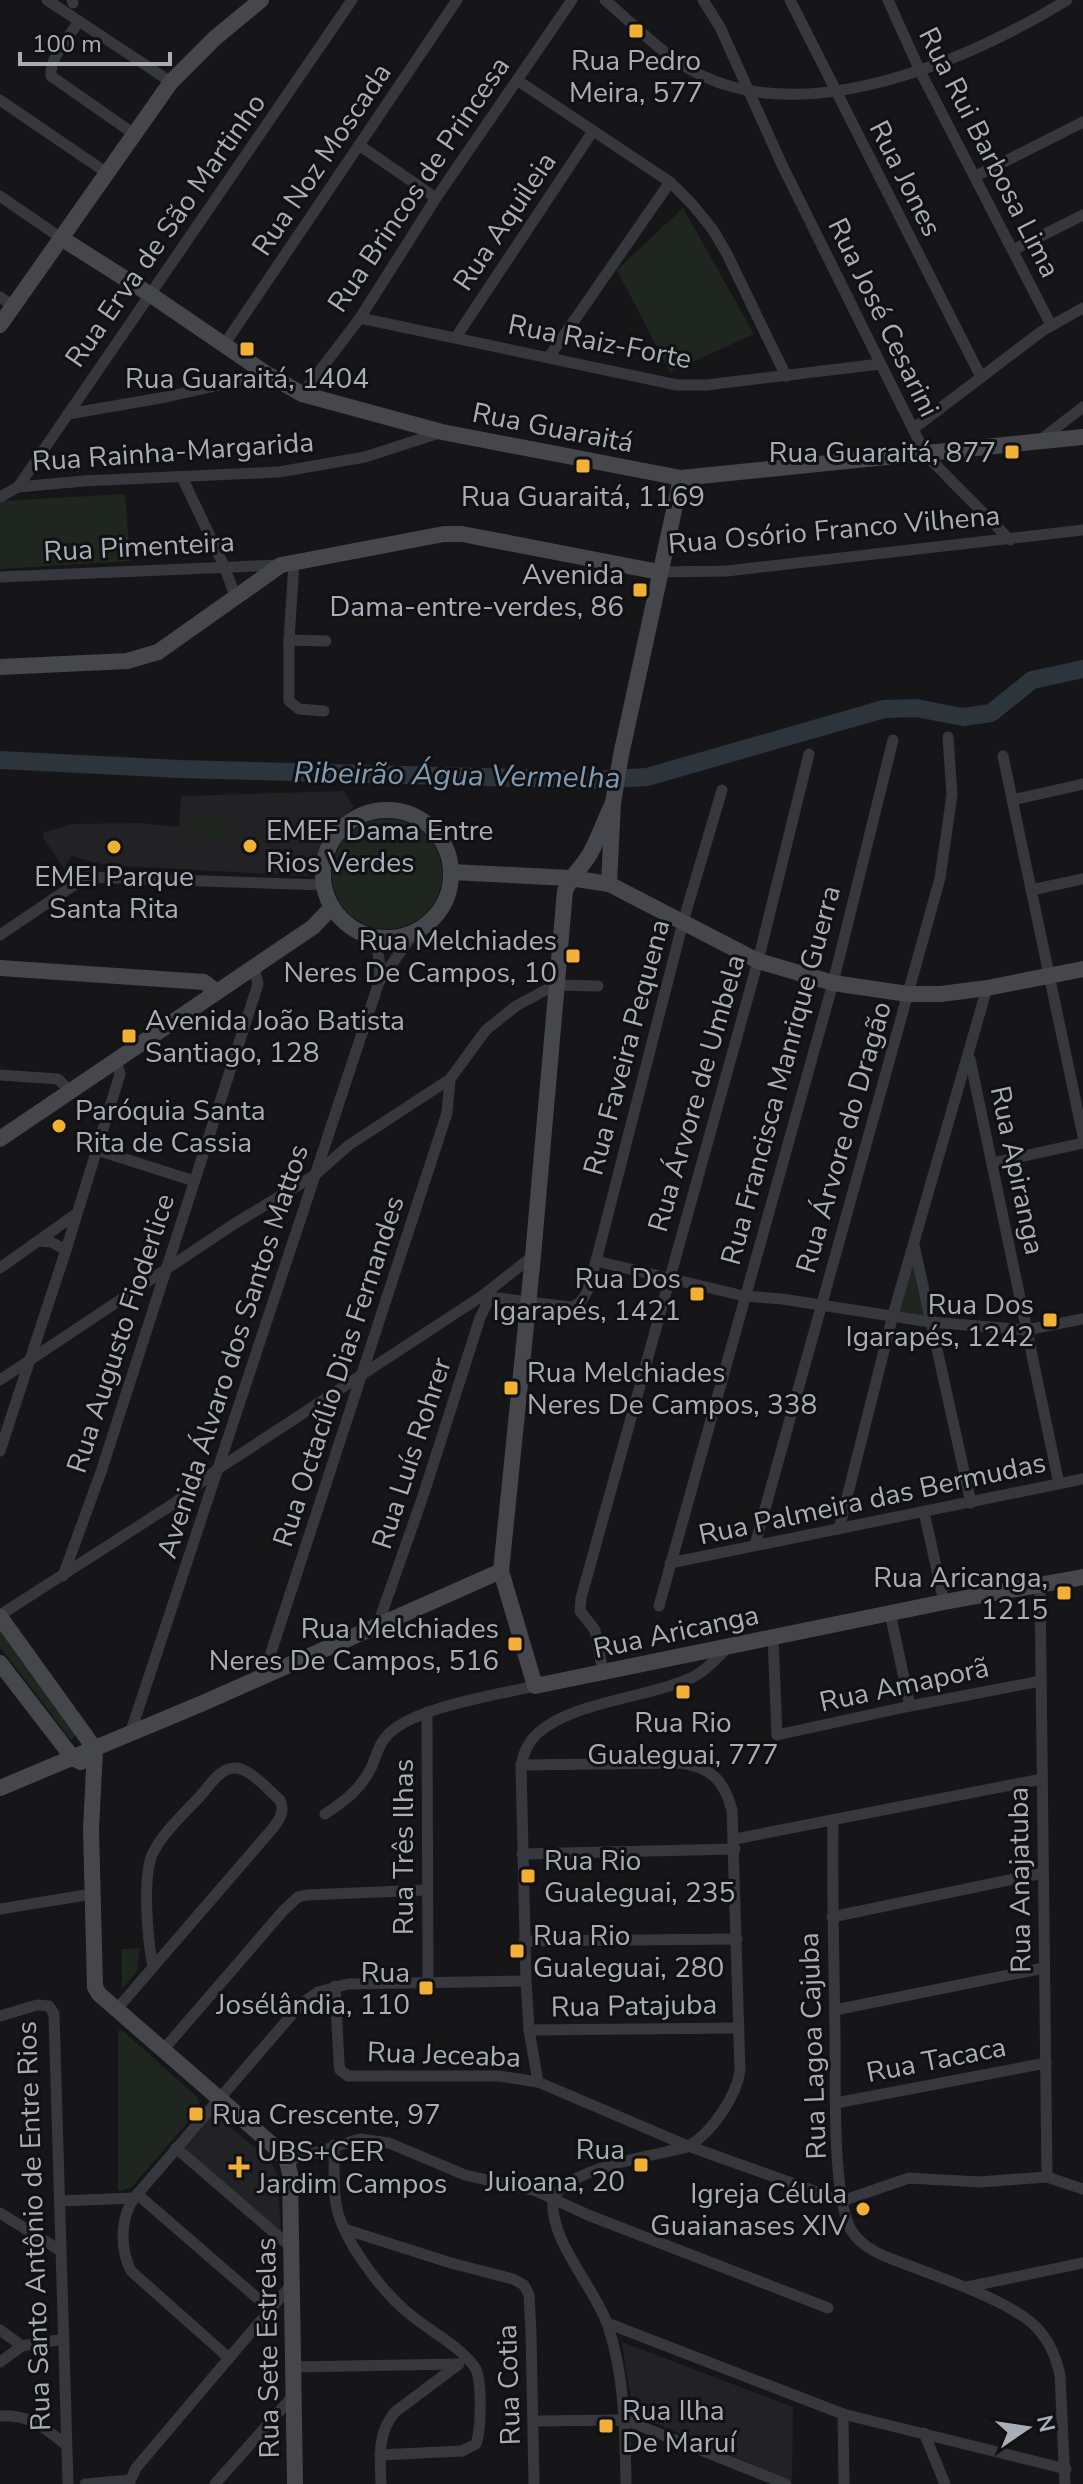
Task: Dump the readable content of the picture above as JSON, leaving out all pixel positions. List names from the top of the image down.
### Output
{
  "streets": {
    "street": [
      "Rua Rui Barbosa Lima",
      "Rua Noz Moscada",
      "Rua Jones",
      "Rua Brincos de Princesa",
      "Rua Aquileia",
      "Rua Erva de São Martinho",
      "Rua José Cesarini",
      "Rua Raiz-Forte",
      "Rua Guaraitá",
      "Rua Rainha-Margarida",
      "Rua Osório Franco Vilhena",
      "Rua Pimenteira",
      "Rua Faveira Pequena",
      "Rua Francisca Manrique Guerra",
      "Rua Árvore de Umbela",
      "Rua Árvore do Dragão",
      "Rua Apiranga",
      "Rua Augusto Fioderlice",
      "Avenida Álvaro dos Santos Mattos",
      "Rua Octacílio Dias Fernandes",
      "Rua Luís Rohrer",
      "Rua Palmeira das Bermudas",
      "Rua Aricanga",
      "Rua Amaporã",
      "Rua Três Ilhas",
      "Rua Anajatuba",
      "Rua Patajuba",
      "Rua Lagoa Cajuba",
      "Rua Jeceaba",
      "Rua Tacaca",
      "Rua Santo Antônio de Entre Rios",
      "Rua Sete Estrelas",
      "Rua Cotia"
    ]
  },
  "crossings": [
    ["Rua Noz Moscada", "Rua Guaraitá"],
    ["Rua Brincos de Princesa", "Rua Raiz-Forte"],
    ["Rua Brincos de Princesa", "Rua Guaraitá"],
    ["Rua Aquileia", "Rua Raiz-Forte"],
    ["Rua Erva de São Martinho", "Rua Guaraitá"],
    ["Rua Erva de São Martinho", "Rua Rainha-Margarida"],
    ["Rua José Cesarini", "Rua Raiz-Forte"],
    ["Rua José Cesarini", "Rua Guaraitá"],
    ["Rua José Cesarini", "Rua Osório Franco Vilhena"],
    ["Rua Guaraitá", "Rua Rainha-Margarida"],
    ["Rua Osório Franco Vilhena", "Rua Pimenteira"],
    ["Rua Francisca Manrique Guerra", "Rua Palmeira das Bermudas"],
    ["Rua Árvore de Umbela", "Rua Aricanga"],
    ["Rua Árvore do Dragão", "Rua Palmeira das Bermudas"],
    ["Rua Apiranga", "Rua Palmeira das Bermudas"],
    ["Rua Aricanga", "Rua Amaporã"],
    ["Rua Aricanga", "Rua Três Ilhas"],
    ["Rua Aricanga", "Rua Anajatuba"],
    ["Rua Amaporã", "Rua Anajatuba"],
    ["Rua Anajatuba", "Rua Tacaca"],
    ["Rua Lagoa Cajuba", "Rua Jeceaba"],
    ["Rua Lagoa Cajuba", "Rua Tacaca"]
  ],
  "water": ["Ribeirão Água Vermelha"],
  "places": {
    "transit": [
      "Rua Pedro Meira, 577",
      "Rua Guaraitá, 1404",
      "Rua Guaraitá, 877",
      "Rua Guaraitá, 1169",
      "Avenida Dama-entre-verdes, 86",
      "Rua Melchiades Neres De Campos, 10",
      "Avenida João Batista Santiago, 128",
      "Rua Dos Igarapés, 1421",
      "Rua Dos Igarapés, 1242",
      "Rua Melchiades Neres De Campos, 338",
      "Rua Aricanga, 1215",
      "Rua Melchiades Neres De Campos, 516",
      "Rua Rio Gualeguai, 777",
      "Rua Rio Gualeguai, 235",
      "Rua Rio Gualeguai, 280",
      "Rua Josélândia, 110",
      "Rua Crescente, 97",
      "Rua Juioana, 20",
      "Rua Ilha De Maruí"
    ],
    "other": [
      "EMEF Dama Entre Rios Verdes",
      "EMEI Parque Santa Rita",
      "Paróquia Santa Rita de Cassia",
      "Igreja Célula Guaianases XIV"
    ],
    "health": ["UBS+CER Jardim Campos"]
  },
  "scale_bar": "100 m",
  "north": "right"
}
